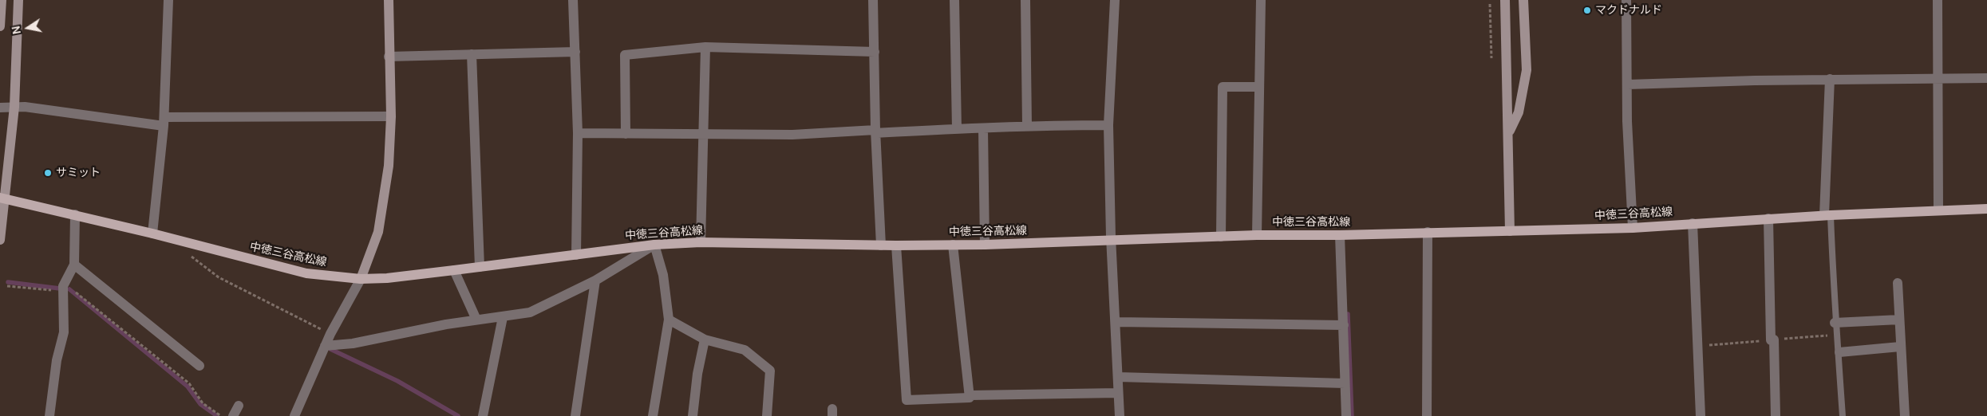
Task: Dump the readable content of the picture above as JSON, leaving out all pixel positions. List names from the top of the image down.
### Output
{
  "streets": {
    "main road": ["中徳三谷高松線"]
  },
  "places": ["マクドナルド", "サミット"],
  "north": "left"
}
